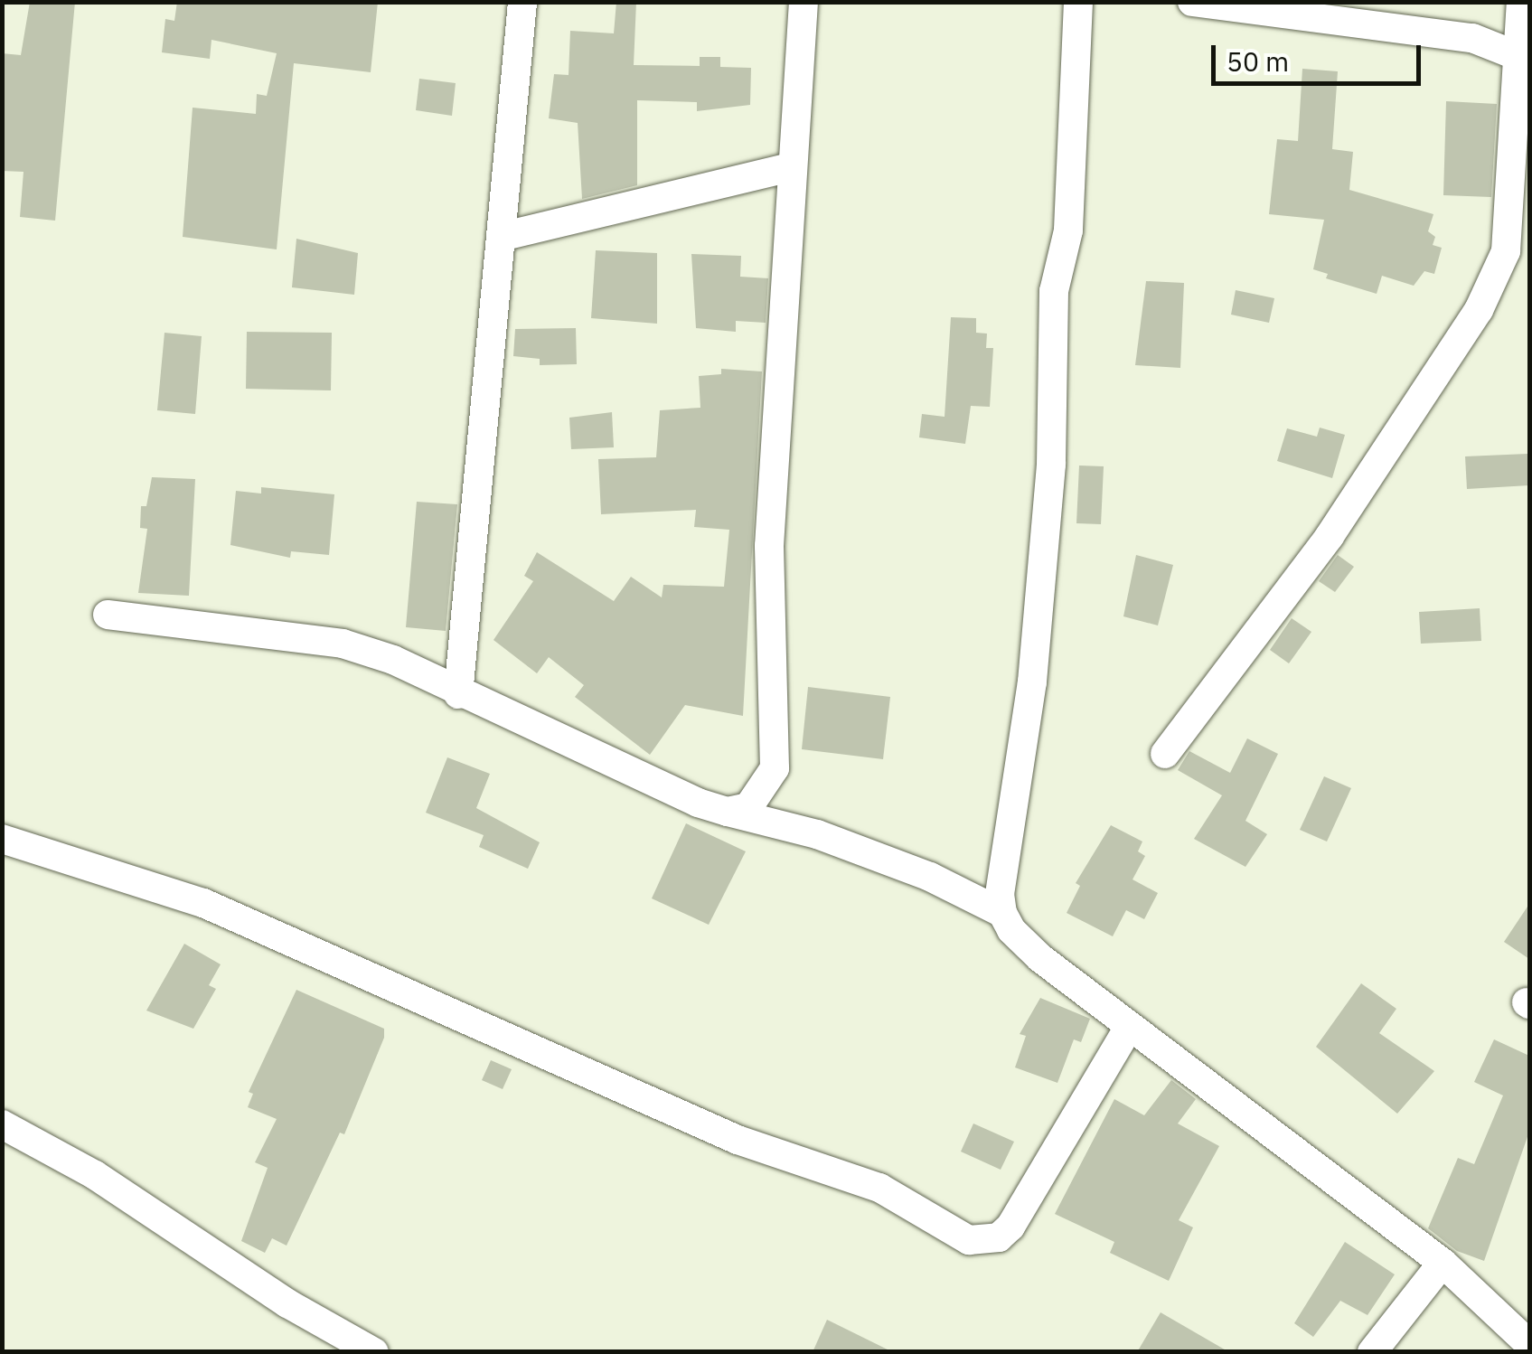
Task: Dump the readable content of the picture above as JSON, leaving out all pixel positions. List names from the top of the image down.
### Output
{
  "scale_bar": "50 m"
}
